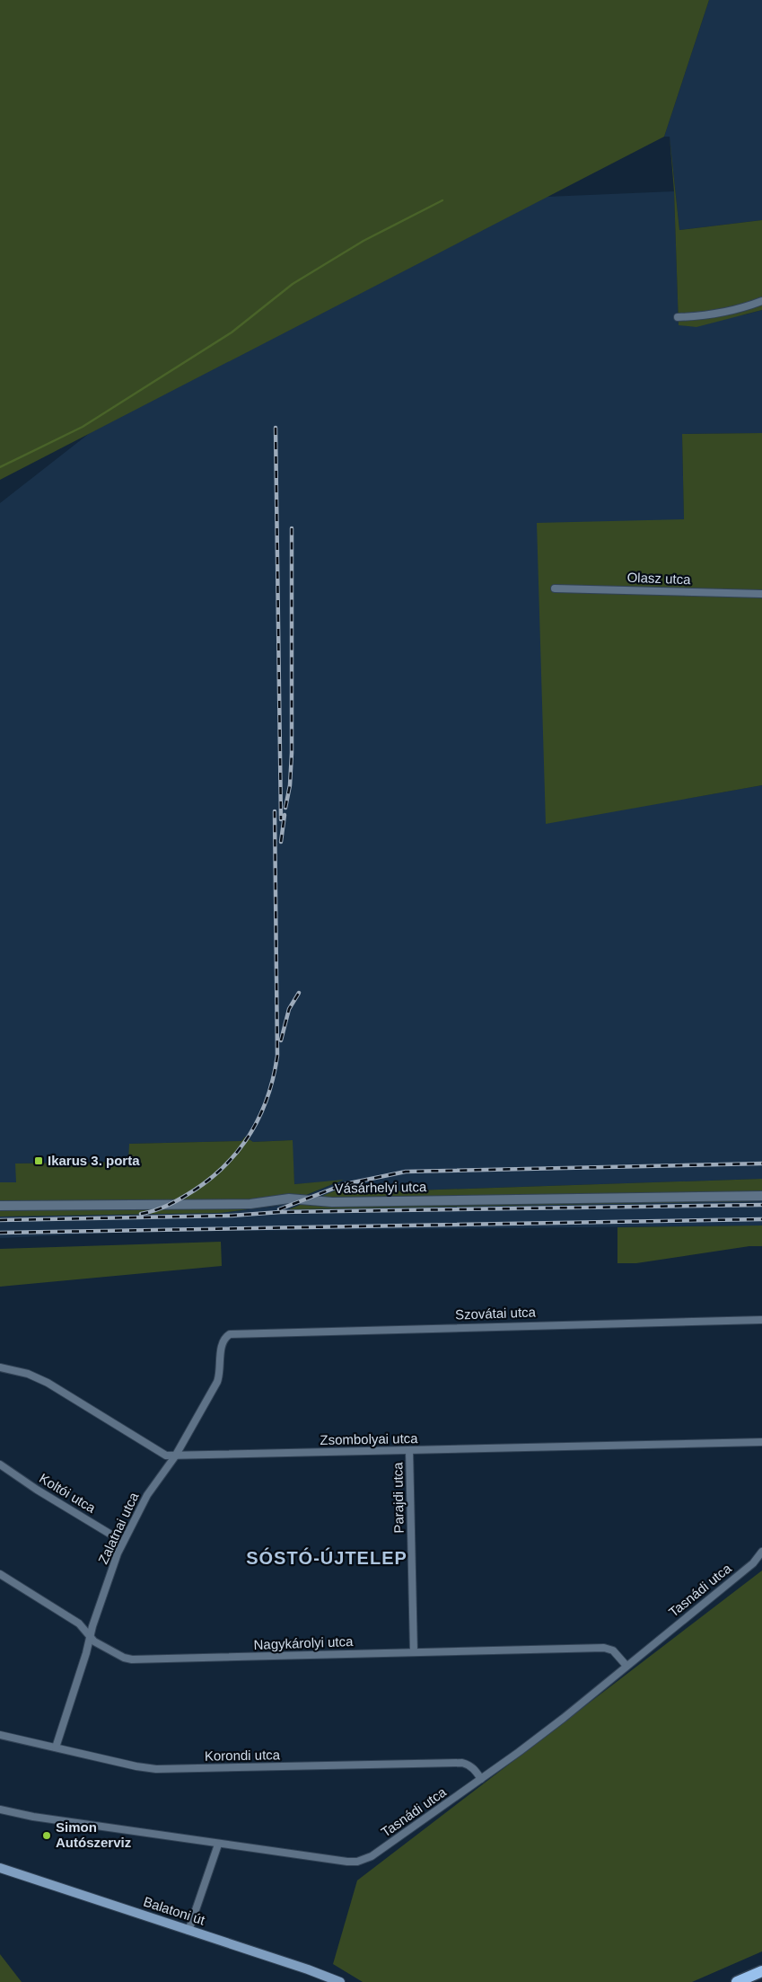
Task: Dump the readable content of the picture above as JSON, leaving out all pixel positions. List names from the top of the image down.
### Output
{
  "streets": {
    "main road": ["Balatoni út"],
    "street": [
      "Olasz utca",
      "Vásárhelyi utca",
      "Szovátai utca",
      "Zsombolyai utca",
      "Koltói utca",
      "Parajdi utca",
      "Zalatnai utca",
      "Tasnádi utca",
      "Nagykárolyi utca",
      "Korondi utca"
    ]
  },
  "crossings": [
    ["Szovátai utca", "Zalatnai utca"],
    ["Zsombolyai utca", "Parajdi utca"],
    ["Zsombolyai utca", "Zalatnai utca"],
    ["Koltói utca", "Zalatnai utca"],
    ["Parajdi utca", "Nagykárolyi utca"],
    ["Zalatnai utca", "Nagykárolyi utca"],
    ["Zalatnai utca", "Korondi utca"],
    ["Tasnádi utca", "Nagykárolyi utca"],
    ["Tasnádi utca", "Korondi utca"]
  ],
  "districts": ["SÓSTÓ-ÚJTELEP"],
  "places": {
    "transit": ["Ikarus 3. porta"],
    "other": ["Simon Autószerviz"]
  }
}
